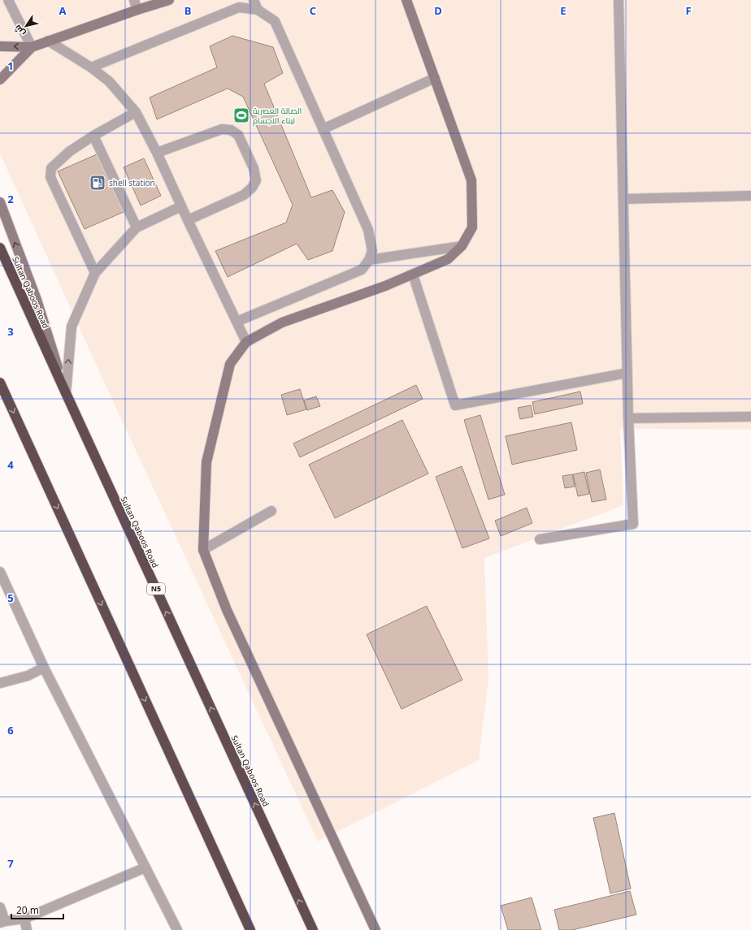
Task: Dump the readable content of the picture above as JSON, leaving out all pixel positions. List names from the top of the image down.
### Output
{
  "streets": {
    "highway": ["Sultan Qaboos Road", "N5"]
  },
  "places": {
    "sports": ["الصالة العصرية لبناء الاجسام"],
    "fuel station": ["shell station"]
  },
  "scale_bar": "20 m",
  "north": "bottom left",
  "grid": {
    "columns": [
      "A",
      "B",
      "C",
      "D",
      "E",
      "F"
    ],
    "rows": [
      "1",
      "2",
      "3",
      "4",
      "5",
      "6",
      "7"
    ]
  }
}
